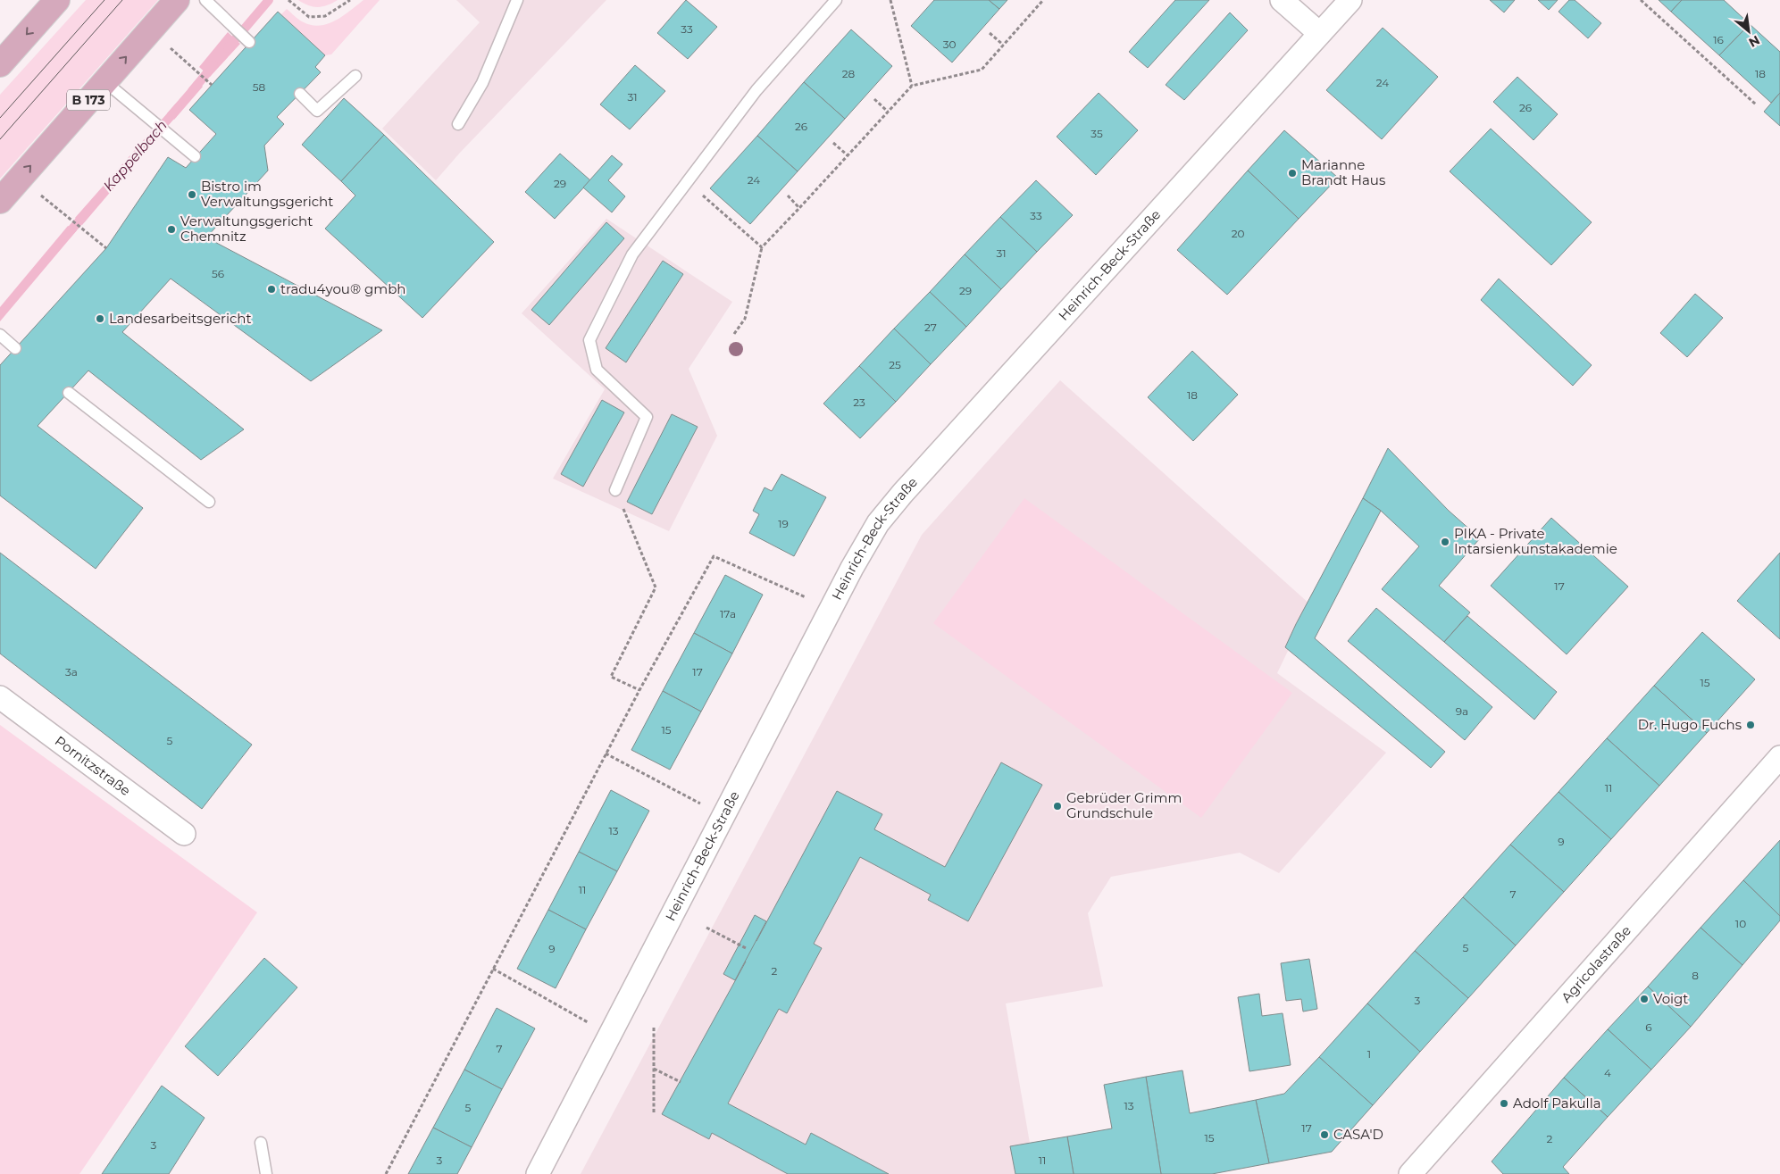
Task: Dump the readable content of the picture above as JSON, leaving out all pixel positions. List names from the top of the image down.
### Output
{
  "streets": {
    "main road": ["B 173"],
    "street": ["Heinrich-Beck-Straße", "Pornitzstraße", "Agricolastraße"]
  },
  "water": ["Kappelbach"],
  "places": [
    "Marianne Brandt Haus",
    "Bistro im Verwaltungsgericht",
    "Verwaltungsgericht Chemnitz",
    "tradu4you® gmbh",
    "Landesarbeitsgericht",
    "PIKA - Private Intarsienkunstakademie",
    "Dr. Hugo Fuchs",
    "Gebrüder Grimm Grundschule",
    "Voigt",
    "Adolf Pakulla",
    "CASA'D"
  ],
  "house_numbers": [
    "33",
    "16",
    "30",
    "28",
    "18",
    "24",
    "58",
    "31",
    "26",
    "26",
    "35",
    "24",
    "29",
    "33",
    "20",
    "31",
    "56",
    "29",
    "27",
    "25",
    "18",
    "23",
    "19",
    "17",
    "17a",
    "3a",
    "17",
    "15",
    "9a",
    "15",
    "5",
    "11",
    "13",
    "9",
    "11",
    "7",
    "10",
    "5",
    "9",
    "2",
    "8",
    "3",
    "6",
    "7",
    "1",
    "4",
    "13",
    "5",
    "17",
    "15",
    "2",
    "3",
    "3",
    "11"
  ],
  "north": "bottom right"
}
